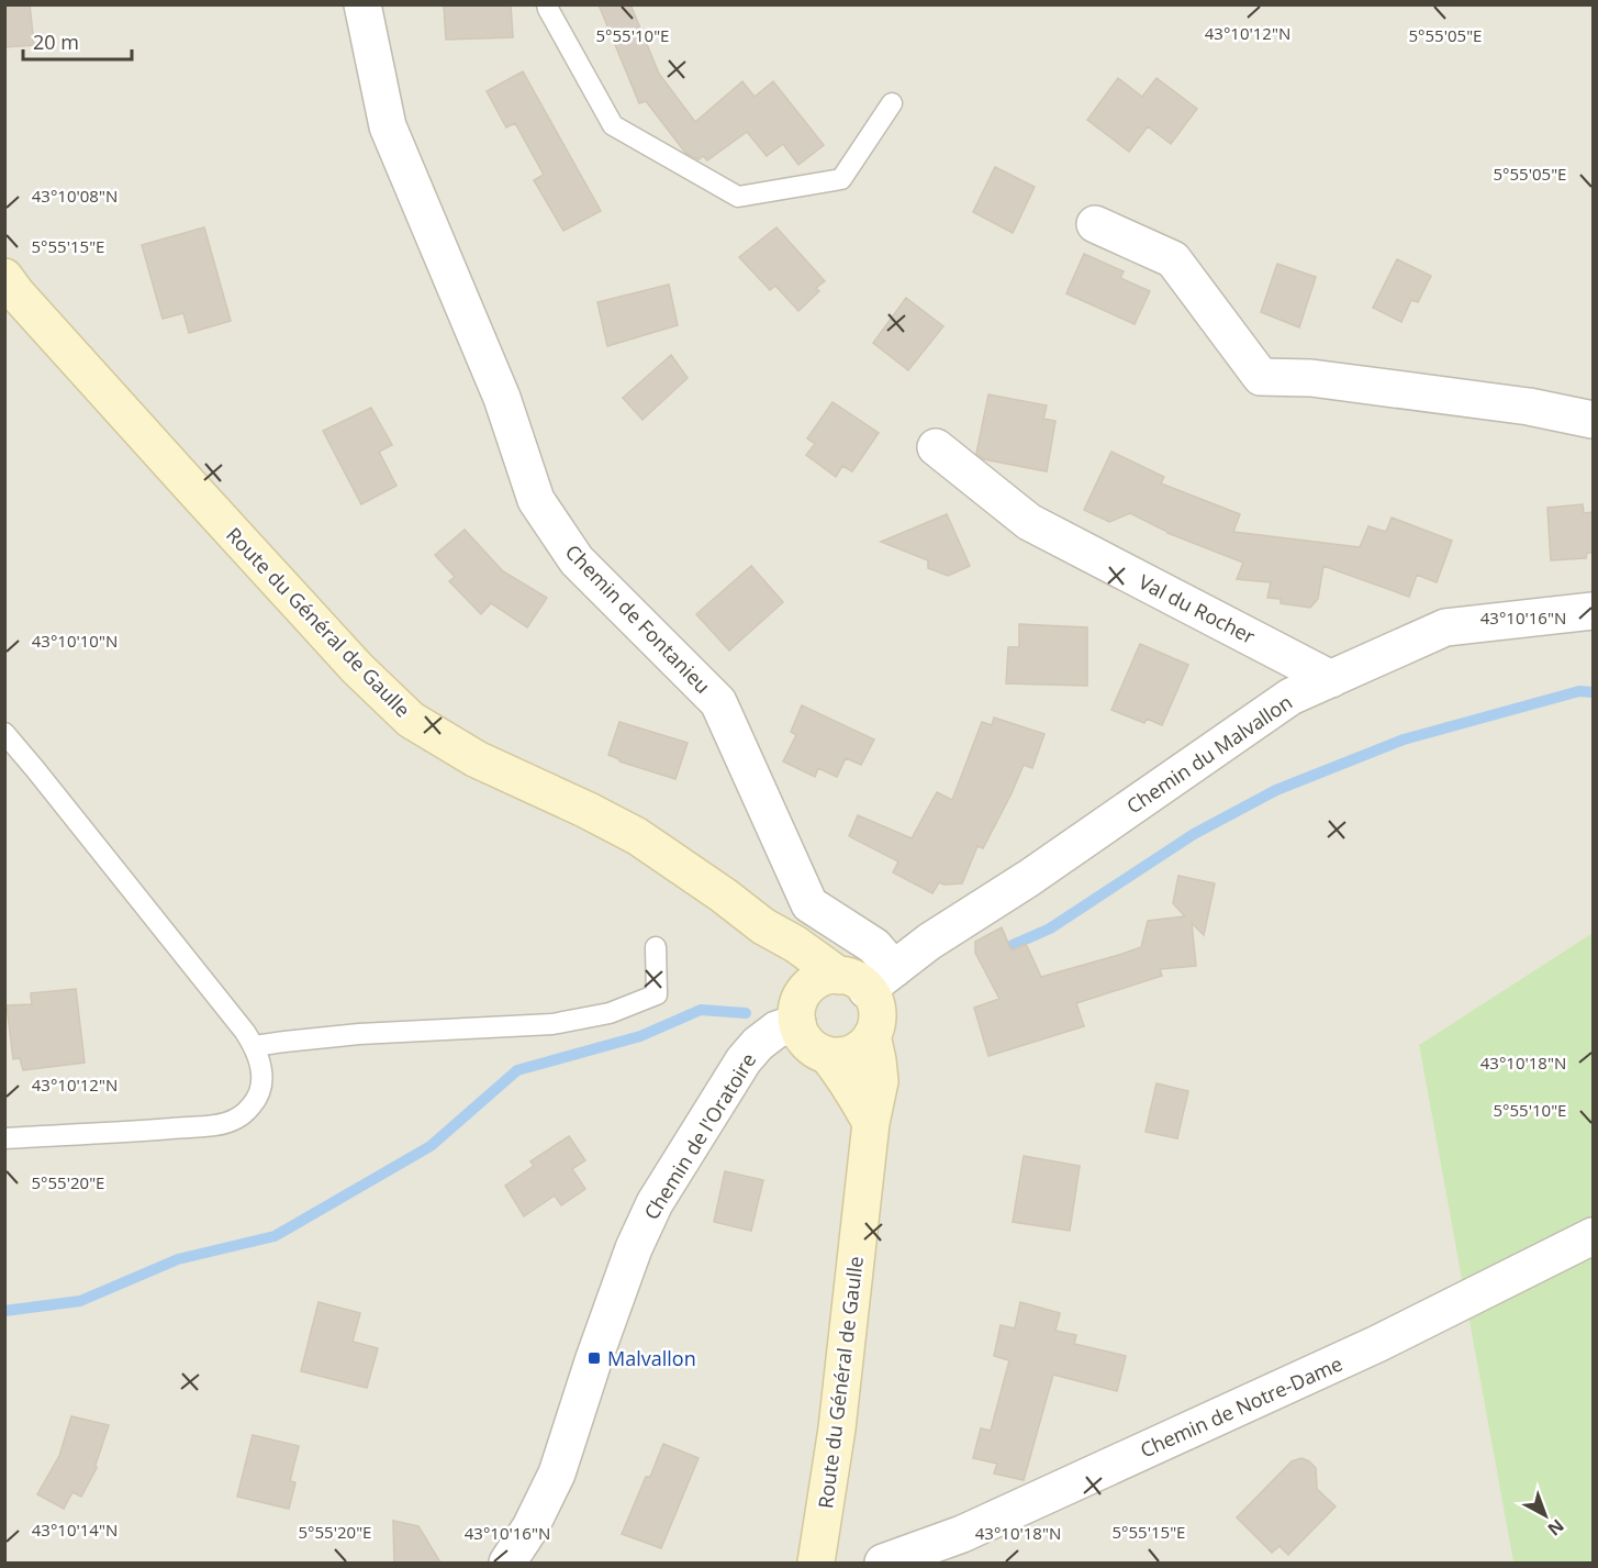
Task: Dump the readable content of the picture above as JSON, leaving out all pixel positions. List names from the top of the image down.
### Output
{
  "streets": {
    "street": [
      "Val du Rocher",
      "Chemin de Fontanieu",
      "Route du Général de Gaulle",
      "Chemin du Malvallon",
      "Chemin de l'Oratoire",
      "Chemin de Notre-Dame"
    ]
  },
  "crossings": [
    ["Val du Rocher", "Chemin du Malvallon"],
    ["Chemin de Fontanieu", "Route du Général de Gaulle"],
    ["Chemin de Fontanieu", "Chemin du Malvallon"],
    ["Chemin de Fontanieu", "Chemin de l'Oratoire"],
    ["Route du Général de Gaulle", "Chemin du Malvallon"],
    ["Route du Général de Gaulle", "Chemin de l'Oratoire"],
    ["Chemin du Malvallon", "Chemin de l'Oratoire"]
  ],
  "places": {
    "transit": ["Malvallon"]
  },
  "scale_bar": "20 m",
  "north": "bottom right",
  "coordinates": [
    "43°10'12\"N",
    "5°55'10\"E",
    "5°55'05\"E",
    "43°10'08\"N",
    "5°55'15\"E",
    "43°10'16\"N",
    "43°10'10\"N",
    "43°10'18\"N",
    "5°55'20\"E",
    "43°10'14\"N"
  ]
}
